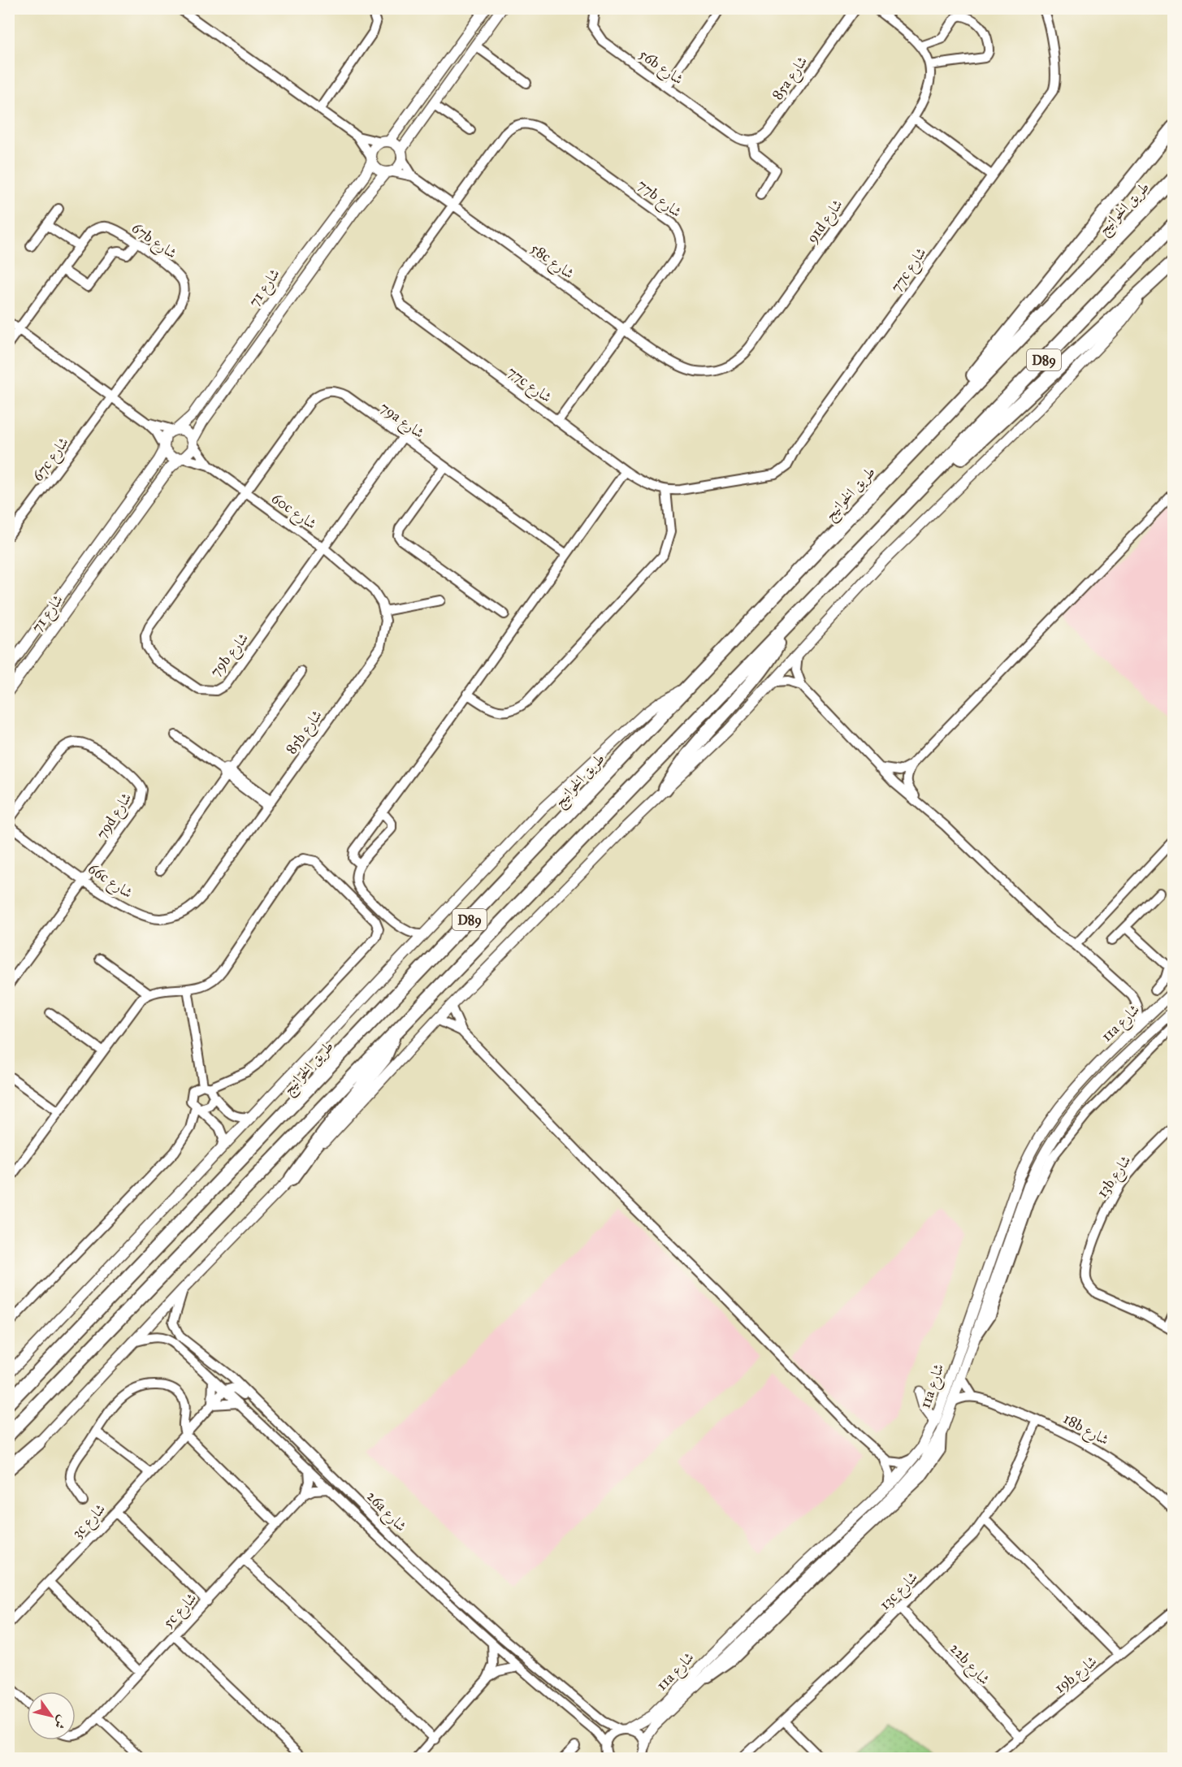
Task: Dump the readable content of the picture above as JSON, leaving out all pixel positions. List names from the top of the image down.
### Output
{
  "streets": {
    "highway": ["طريق الخوانيج", "D89"],
    "street": [
      "56b شارع",
      "85a شارع",
      "77b شارع",
      "91d شارع",
      "67b شارع",
      "58c شارع",
      "77c شارع",
      "شارع 71",
      "79a شارع",
      "67c شارع",
      "60c شارع",
      "79b شارع",
      "85b شارع",
      "79d شارع",
      "66c شارع",
      "11a شارع",
      "13b شارع",
      "18b شارع",
      "26a شارع",
      "3c شارع",
      "13c شارع",
      "5c شارع",
      "22b شارع",
      "19b شارع"
    ]
  },
  "crossings": [
    ["56b شارع", "85a شارع"],
    ["77b شارع", "58c شارع"],
    ["77b شارع", "77c شارع"],
    ["91d شارع", "58c شارع"],
    ["67b شارع", "67c شارع"],
    ["58c شارع", "77c شارع"],
    ["58c شارع", "شارع 71"],
    ["شارع 71", "60c شارع"],
    ["79a شارع", "60c شارع"],
    ["79a شارع", "79b شارع"],
    ["60c شارع", "79b شارع"],
    ["60c شارع", "85b شارع"],
    ["85b شارع", "66c شارع"],
    ["79d شارع", "66c شارع"],
    ["11a شارع", "26a شارع"],
    ["18b شارع", "13c شارع"],
    ["26a شارع", "3c شارع"],
    ["13c شارع", "22b شارع"],
    ["22b شارع", "19b شارع"]
  ],
  "north": "bottom right"
}
